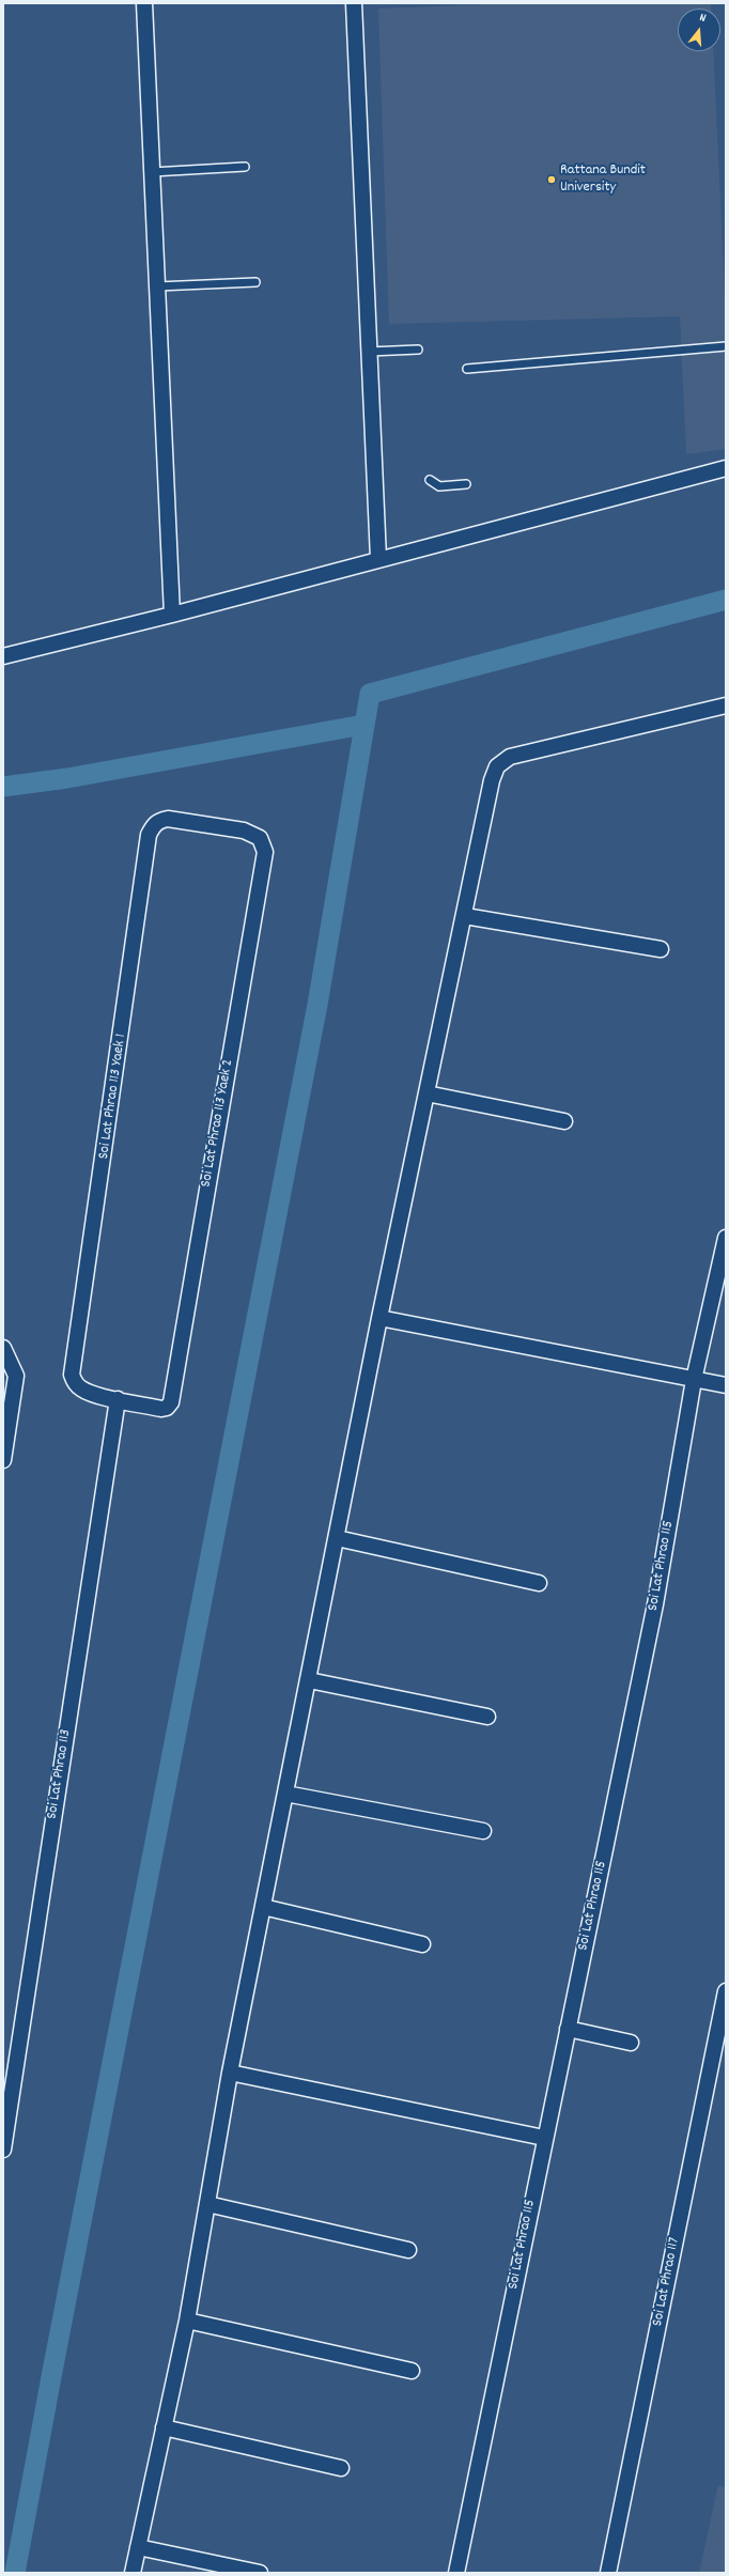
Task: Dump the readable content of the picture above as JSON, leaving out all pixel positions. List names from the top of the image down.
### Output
{
  "streets": {
    "street": [
      "Soi Lat Phrao 113 Yaek 1",
      "Soi Lat Phrao 113 Yaek 2",
      "Soi Lat Phrao 115",
      "Soi Lat Phrao 113",
      "Soi Lat Phrao 117"
    ]
  },
  "crossings": [
    ["Soi Lat Phrao 113 Yaek 1", "Soi Lat Phrao 113 Yaek 2"],
    ["Soi Lat Phrao 113 Yaek 1", "Soi Lat Phrao 113"],
    ["Soi Lat Phrao 113 Yaek 2", "Soi Lat Phrao 113"]
  ],
  "places": ["Rattana Bundit University"],
  "north": "top"
}
